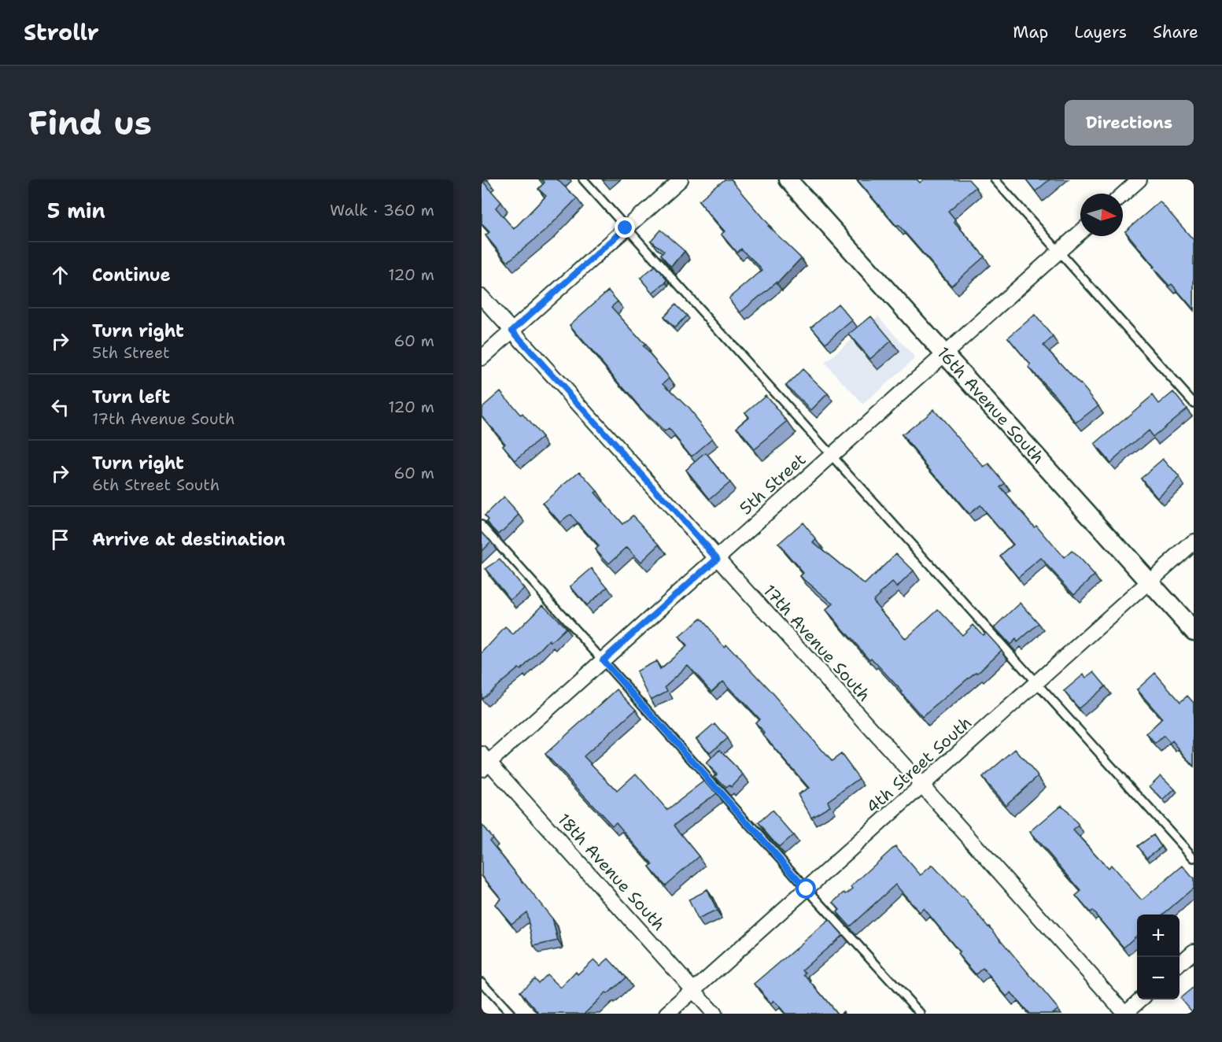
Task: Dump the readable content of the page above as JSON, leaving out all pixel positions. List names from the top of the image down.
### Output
{
  "streets": {
    "street": [
      "16th Avenue South",
      "5th Street",
      "17th Avenue South",
      "4th Street South",
      "18th Avenue South"
    ]
  },
  "crossings": [
    ["16th Avenue South", "5th Street"],
    ["16th Avenue South", "4th Street South"],
    ["5th Street", "17th Avenue South"],
    ["5th Street", "18th Avenue South"],
    ["17th Avenue South", "4th Street South"],
    ["4th Street South", "18th Avenue South"]
  ],
  "north": "right",
  "page": {
    "header": "Strollr",
    "nav": ["Map", "Layers", "Share"],
    "buttons": "Directions",
    "title": "Find us",
    "heading": ["5 min", "Walk · 360 m"],
    "list": [
      ["Continue", "120 m"],
      ["Turn right", "5th Street", "60 m"],
      ["Turn left", "17th Avenue South", "120 m"],
      ["Turn right", "6th Street South", "60 m"],
      "Arrive at destination"
    ],
    "map_buttons": ["+", "−"]
  }
}
